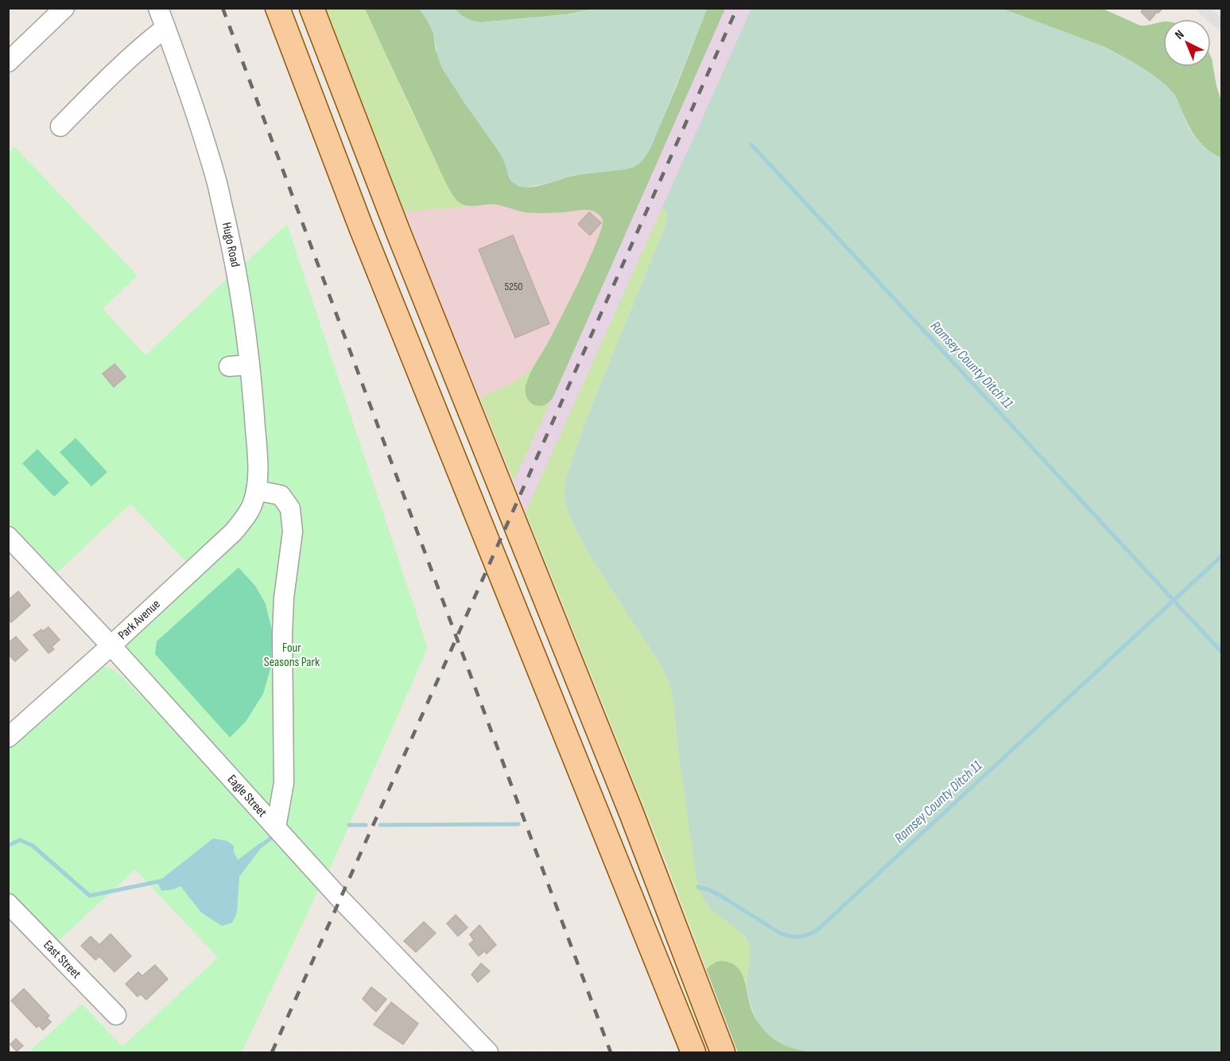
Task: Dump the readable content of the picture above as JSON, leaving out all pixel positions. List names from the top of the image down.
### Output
{
  "streets": {
    "street": [
      "Hugo Road",
      "Park Avenue",
      "Eagle Street",
      "East Street"
    ]
  },
  "crossings": [
    ["Hugo Road", "Park Avenue"],
    ["Park Avenue", "Eagle Street"]
  ],
  "water": ["Ramsey County Ditch 11"],
  "parks": ["Four Seasons Park"],
  "house_numbers": ["5250"],
  "north": "top left"
}
